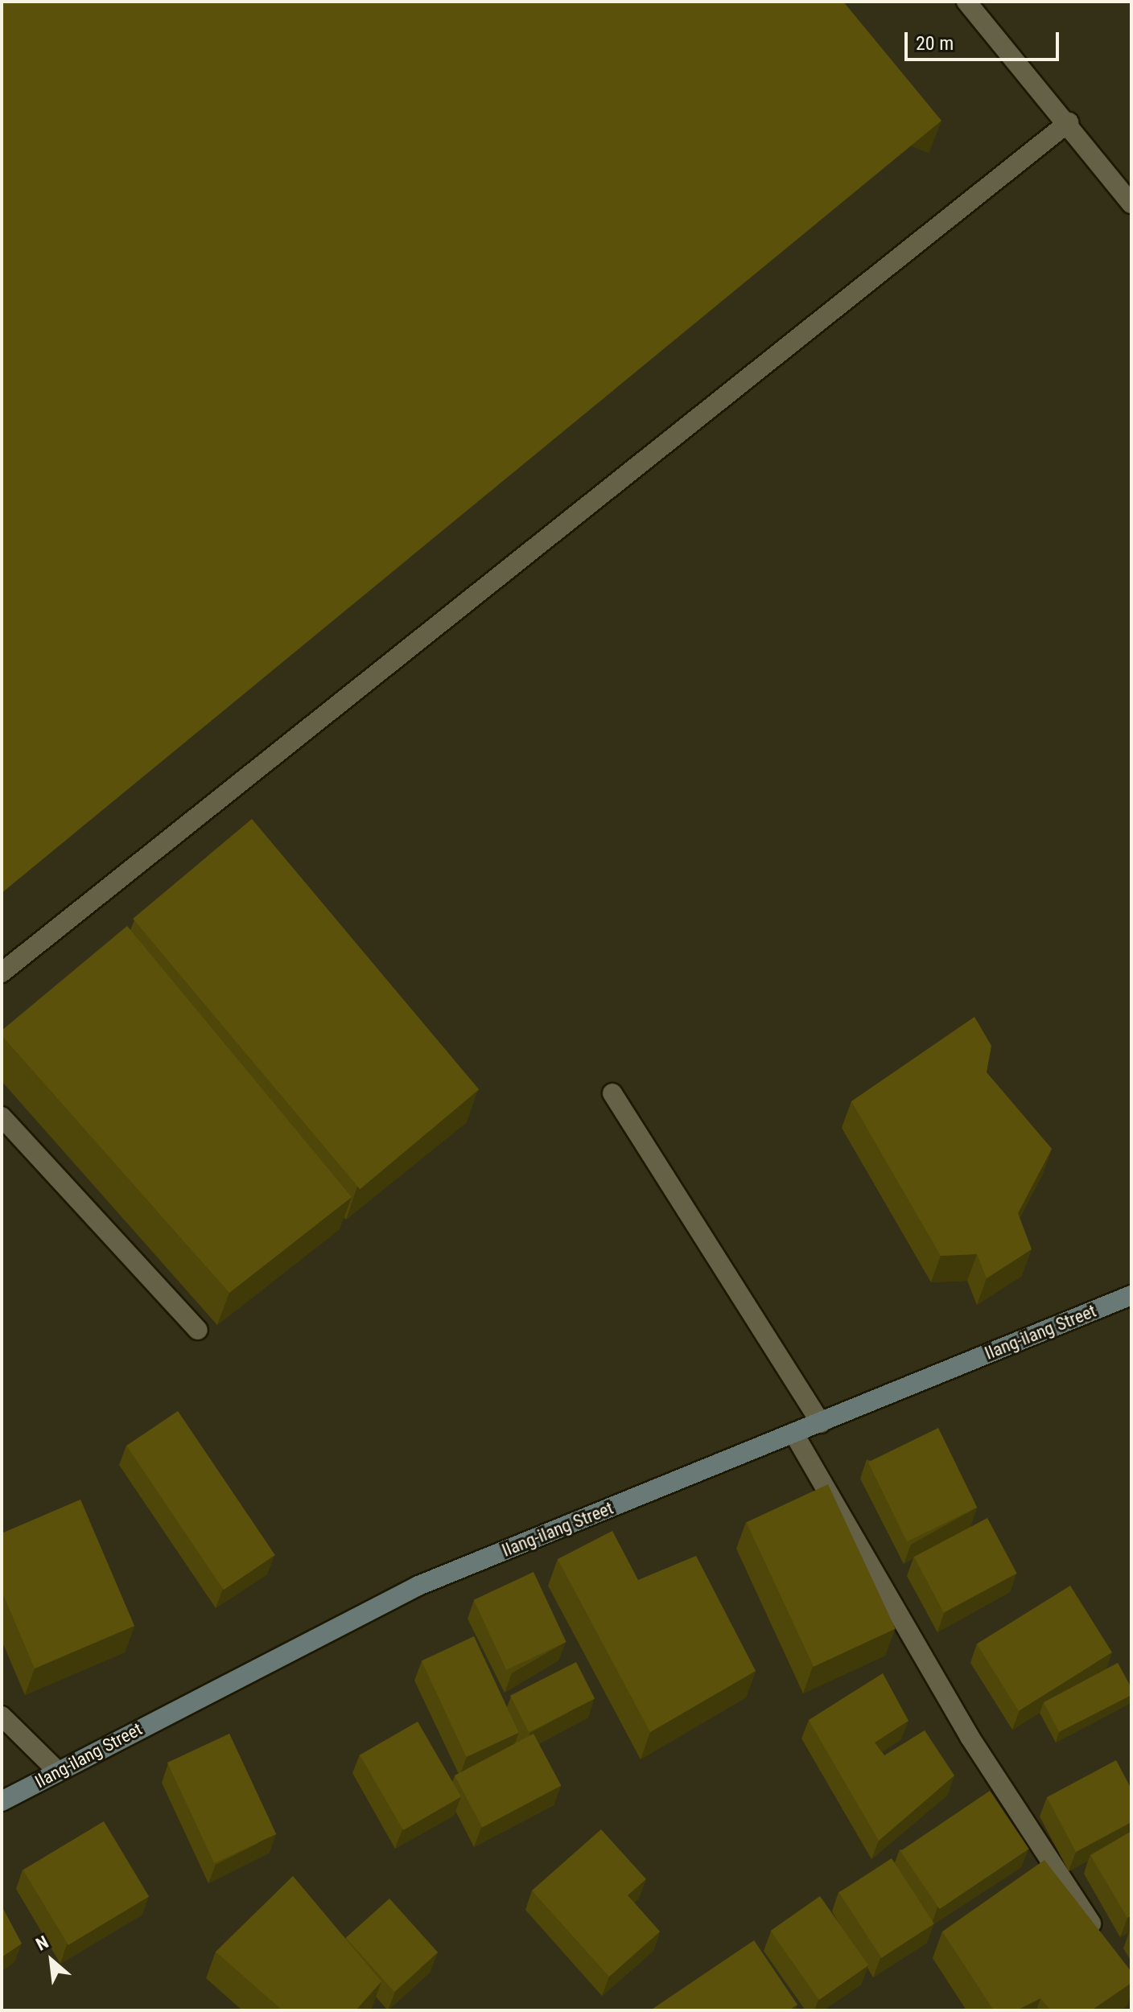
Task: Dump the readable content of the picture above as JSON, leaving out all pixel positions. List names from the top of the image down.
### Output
{
  "streets": {
    "street": ["Ilang-ilang Street"]
  },
  "scale_bar": "20 m",
  "north": "top left"
}
